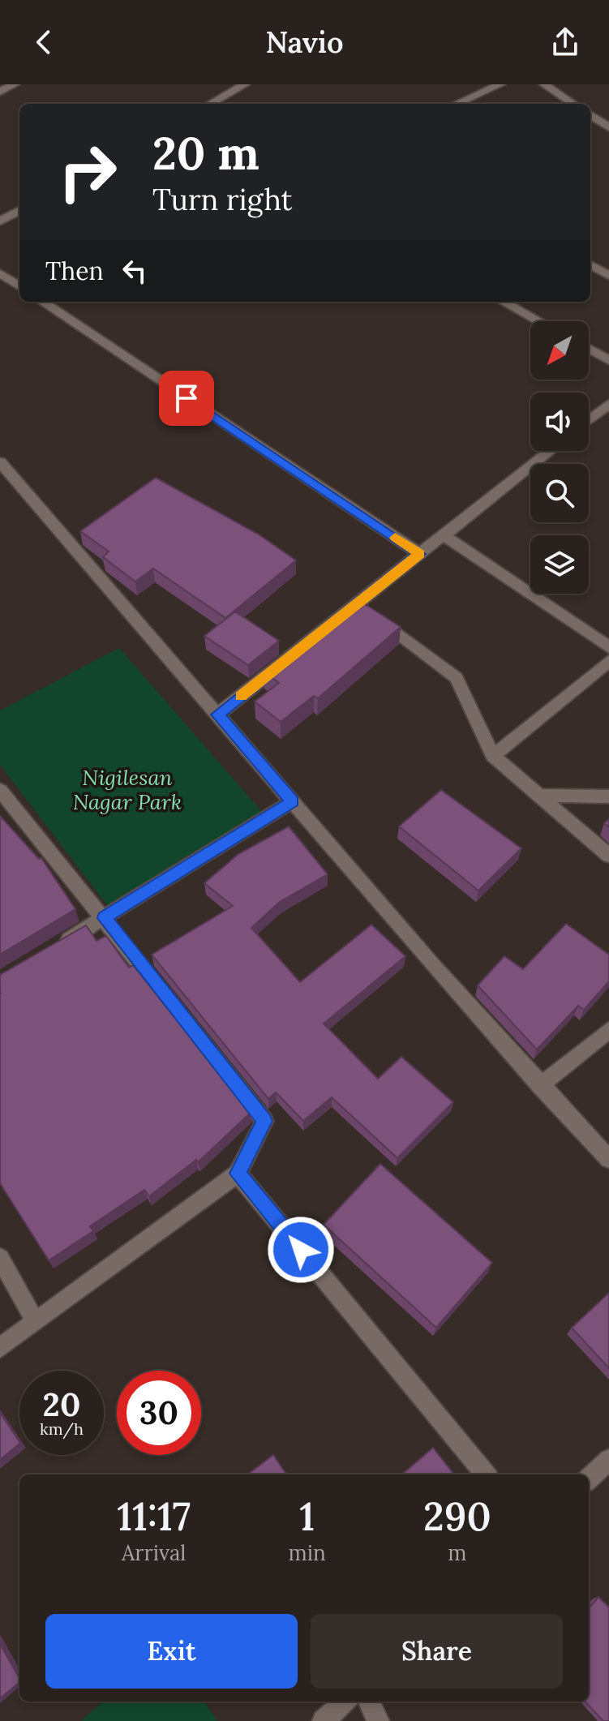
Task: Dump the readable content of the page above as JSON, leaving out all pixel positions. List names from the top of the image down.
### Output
{
  "parks": ["Nigilesan Nagar Park"],
  "north": "bottom left",
  "page": {
    "header": "Navio",
    "turn": ["20 m", "Turn right"],
    "then": "Then",
    "speed": "20 km/h",
    "limit": "30",
    "eta": [
      "11:17",
      "Arrival",
      "1",
      "min",
      "290",
      "m"
    ],
    "buttons": ["Exit", "Share"]
  }
}
